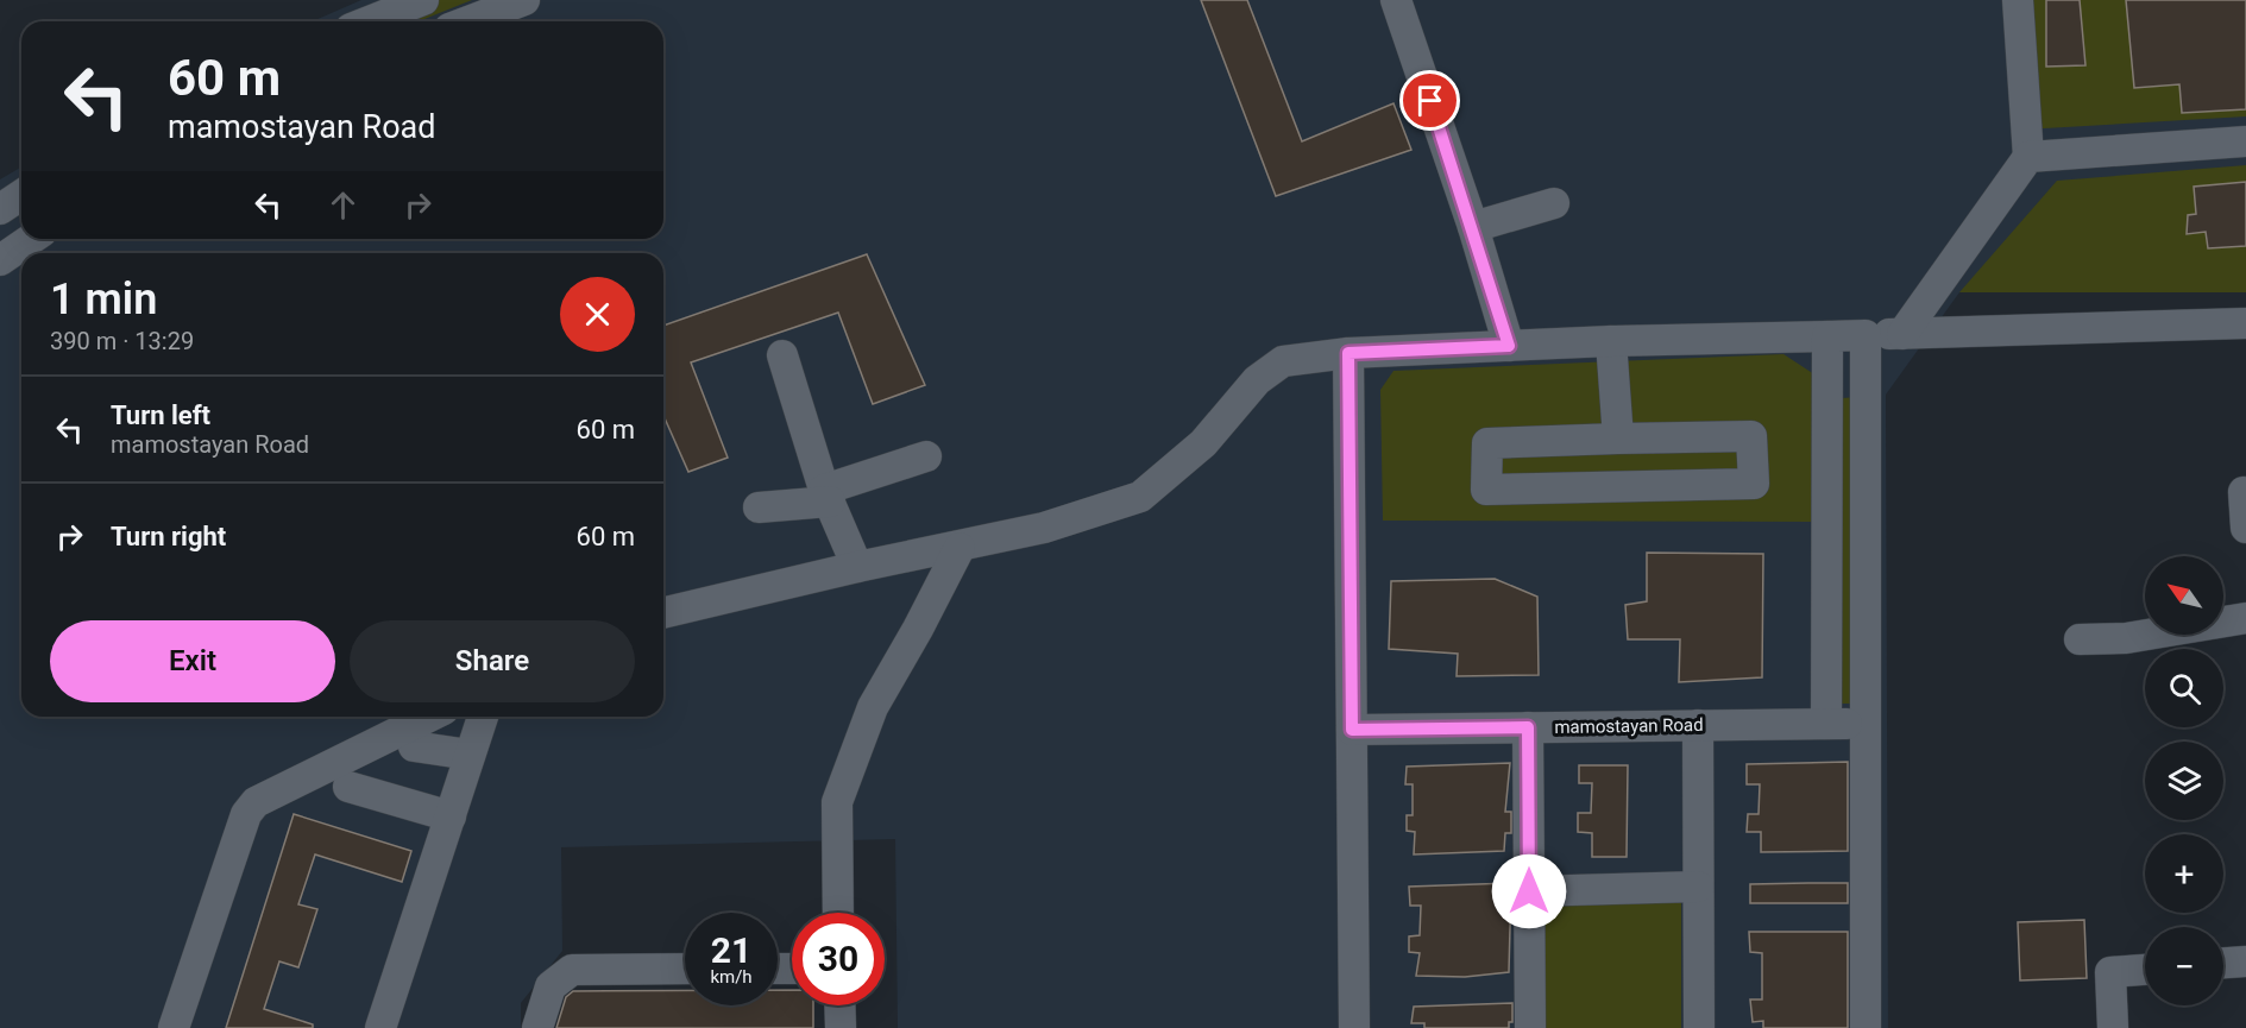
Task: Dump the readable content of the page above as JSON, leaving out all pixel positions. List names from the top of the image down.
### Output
{
  "streets": {
    "street": ["mamostayan Road"]
  },
  "north": "top left",
  "page": {
    "turn": ["60 m", "mamostayan Road"],
    "heading": ["1 min", "390 m · 13:29"],
    "list": [
      {
        "name": "Turn left",
        "note": "mamostayan Road",
        "value": "60 m"
      },
      {
        "name": "Turn right",
        "value": "60 m"
      }
    ],
    "map_buttons": ["+", "−"],
    "buttons": ["Exit", "Share"],
    "speed": "21 km/h",
    "limit": "30"
  }
}
